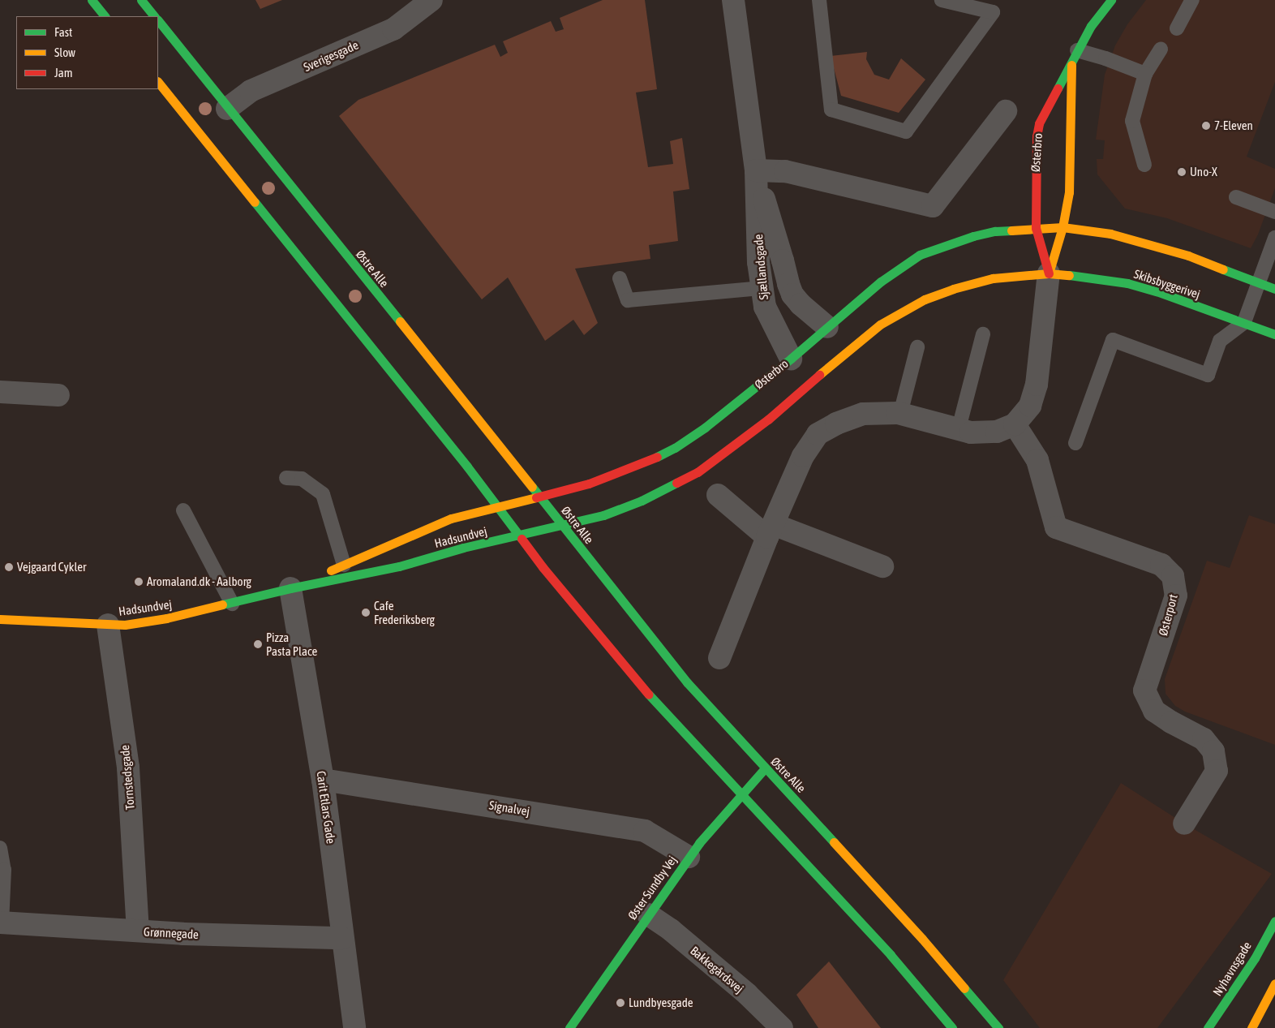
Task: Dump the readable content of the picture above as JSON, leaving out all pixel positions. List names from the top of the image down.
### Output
{
  "streets": {
    "street": [
      "Sverigesgade",
      "Østerbro",
      "Sjællandsgade",
      "Østre Alle",
      "Skibsbyggerivej",
      "Hadsundvej",
      "Østerport",
      "Tornstedsgade",
      "Carit Etlars Gade",
      "Signalvej",
      "Øster Sundby Vej",
      "Grønnegade",
      "Nyhavnsgade",
      "Bakkegårdsvej"
    ]
  },
  "crossings": [
    ["Sverigesgade", "Østre Alle"],
    ["Østerbro", "Sjællandsgade"],
    ["Østerbro", "Østre Alle"],
    ["Østerbro", "Skibsbyggerivej"],
    ["Østerbro", "Hadsundvej"],
    ["Østerbro", "Østerport"],
    ["Østre Alle", "Øster Sundby Vej"],
    ["Hadsundvej", "Tornstedsgade"],
    ["Hadsundvej", "Carit Etlars Gade"],
    ["Tornstedsgade", "Grønnegade"],
    ["Carit Etlars Gade", "Signalvej"],
    ["Carit Etlars Gade", "Grønnegade"],
    ["Signalvej", "Øster Sundby Vej"],
    ["Øster Sundby Vej", "Bakkegårdsvej"]
  ],
  "places": [
    "7-Eleven",
    "Uno-X",
    "Vejgaard Cykler",
    "Aromaland.dk - Aalborg",
    "Cafe Frederiksberg",
    "Pizza Pasta Place",
    "Lundbyesgade"
  ],
  "legend": ["Fast", "Slow", "Jam"]
}
